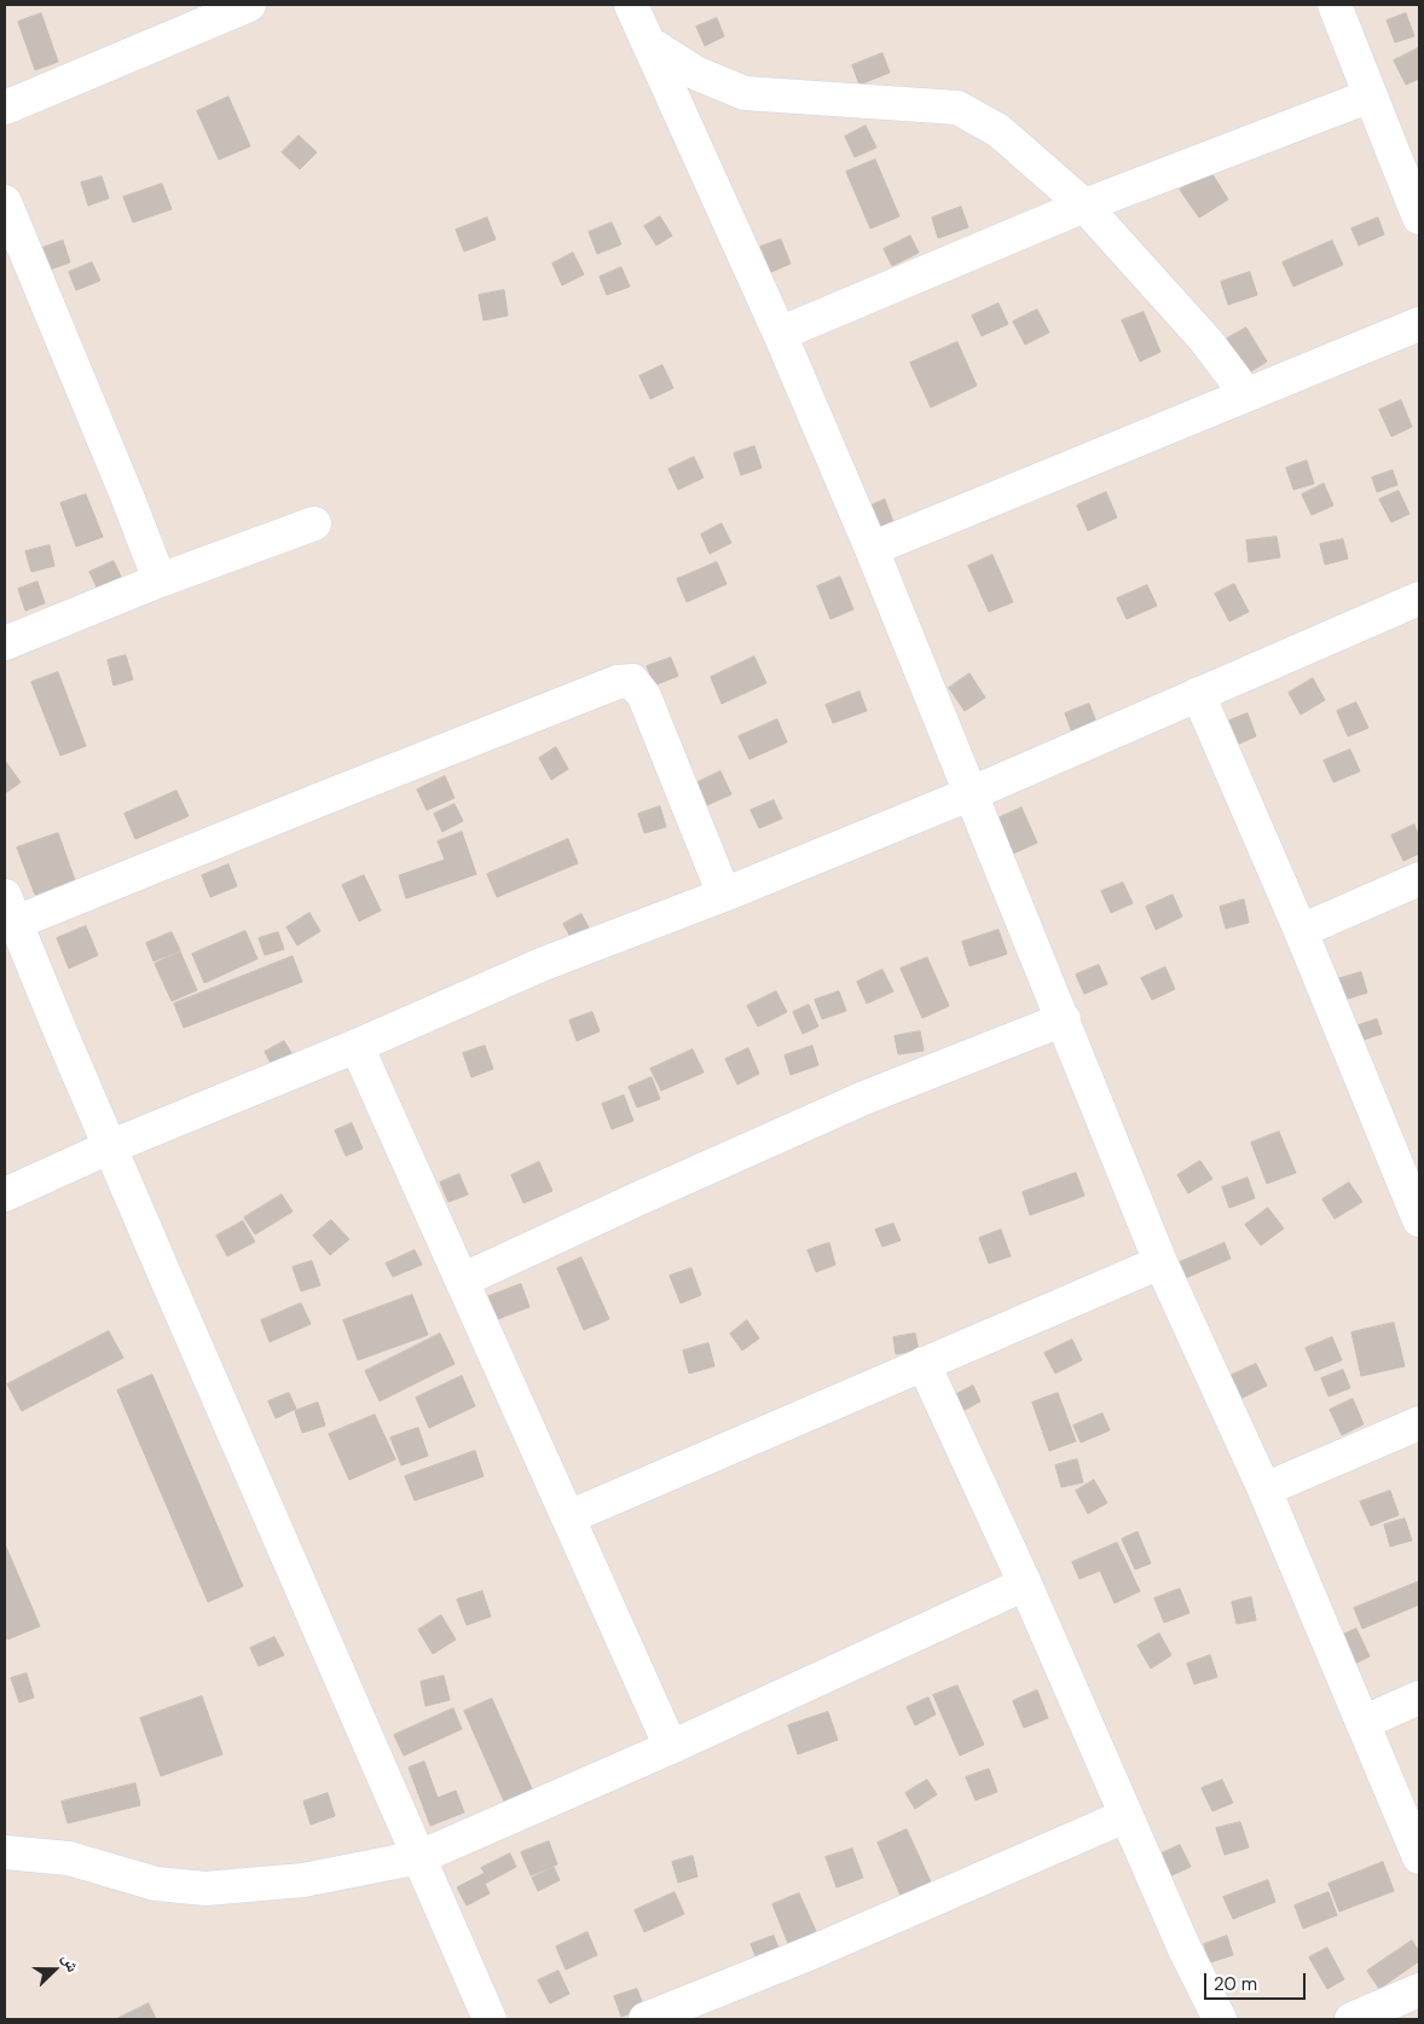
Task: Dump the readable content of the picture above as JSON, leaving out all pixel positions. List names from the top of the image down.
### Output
{
  "scale_bar": "20 m",
  "north": "right"
}
